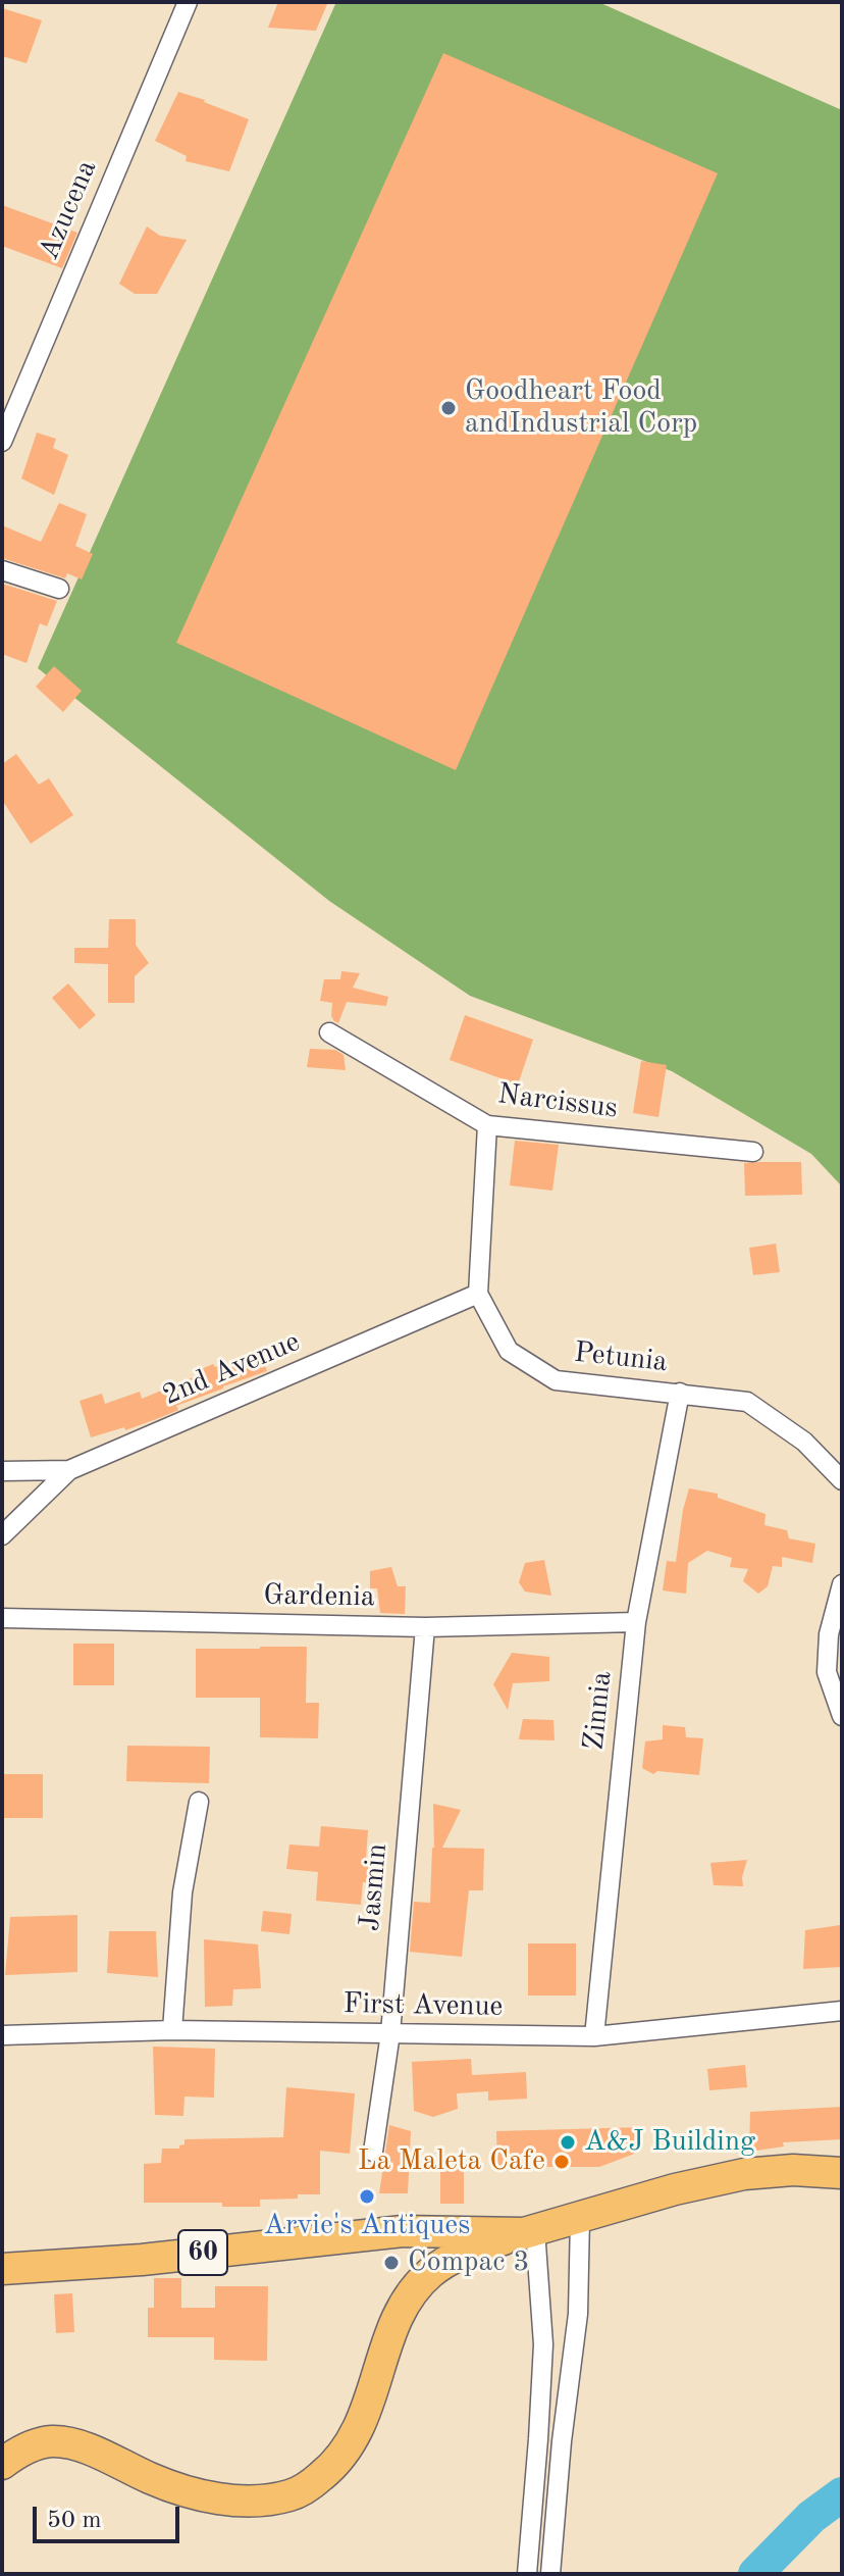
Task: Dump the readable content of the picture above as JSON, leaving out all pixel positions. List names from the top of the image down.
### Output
{
  "streets": {
    "main road": ["60"],
    "street": [
      "Azucena",
      "Narcissus",
      "Petunia",
      "2nd Avenue",
      "Gardenia",
      "Zinnia",
      "Jasmin",
      "First Avenue"
    ]
  },
  "crossings": [
    ["Petunia", "2nd Avenue"],
    ["Petunia", "Zinnia"],
    ["Gardenia", "Zinnia"],
    ["Gardenia", "Jasmin"],
    ["Zinnia", "First Avenue"],
    ["Jasmin", "First Avenue"]
  ],
  "places": [
    "Goodheart Food andIndustrial Corp",
    "A&J Building",
    "La Maleta Cafe",
    "Arvie's Antiques",
    "Compac 3"
  ],
  "scale_bar": "50 m"
}
